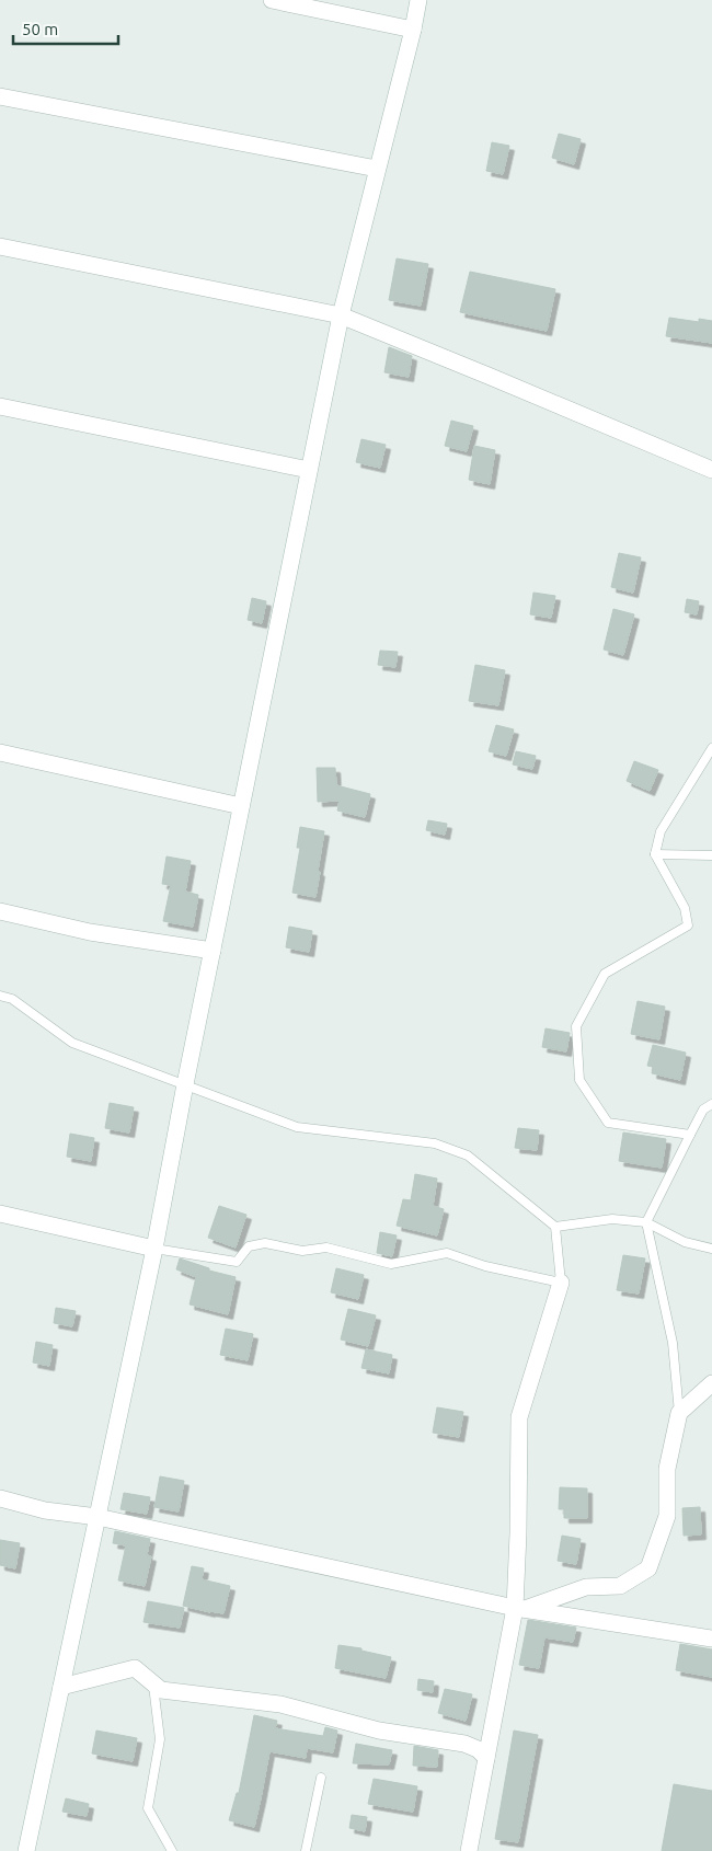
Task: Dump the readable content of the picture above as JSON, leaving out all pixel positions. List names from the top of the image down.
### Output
{
  "scale_bar": "50 m"
}
